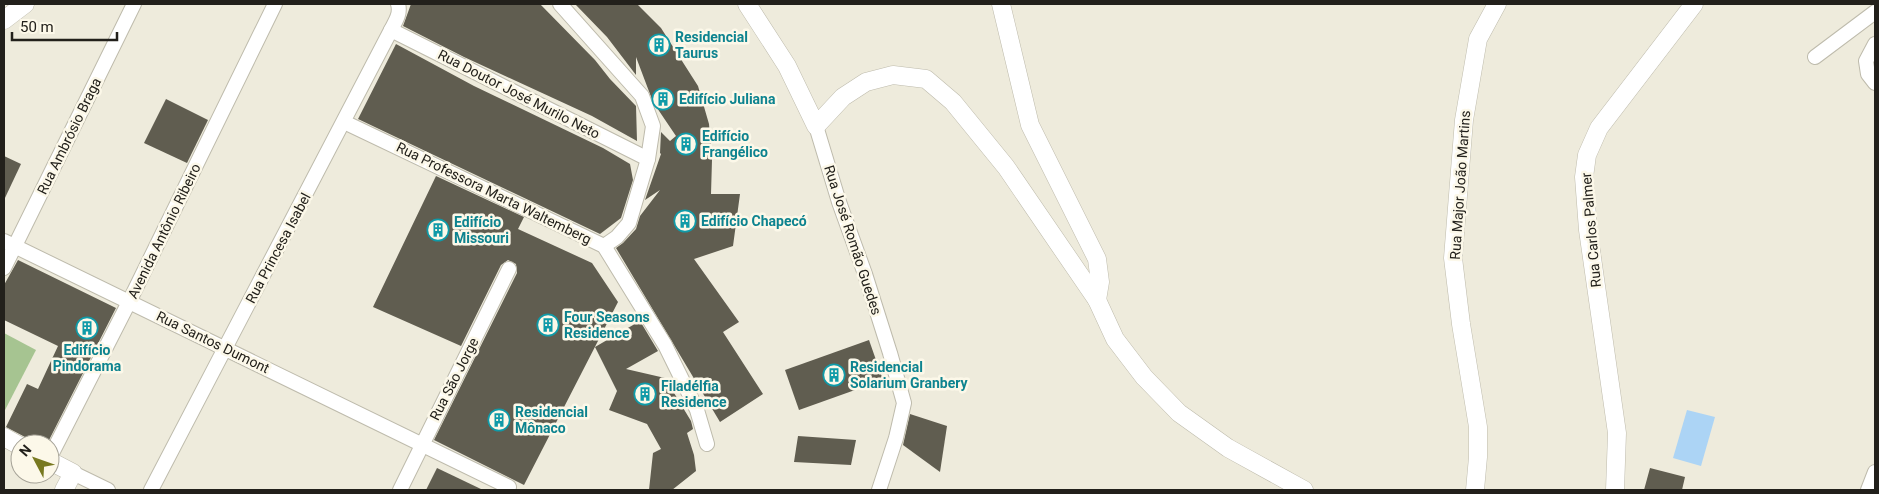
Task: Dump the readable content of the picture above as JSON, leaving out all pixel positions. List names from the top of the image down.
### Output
{
  "streets": {
    "street": [
      "Rua Doutor José Murilo Neto",
      "Rua Ambrósio Braga",
      "Rua Major João Martins",
      "Rua Professora Marta Waltemberg",
      "Rua Carlos Palmer",
      "Avenida Antônio Ribeiro",
      "Rua José Romão Guedes",
      "Rua Princesa Isabel",
      "Rua Santos Dumont",
      "Rua São Jorge"
    ]
  },
  "crossings": [
    ["Rua Doutor José Murilo Neto", "Rua Princesa Isabel"],
    ["Rua Ambrósio Braga", "Rua Santos Dumont"],
    ["Rua Professora Marta Waltemberg", "Rua Princesa Isabel"],
    ["Avenida Antônio Ribeiro", "Rua Santos Dumont"],
    ["Rua Princesa Isabel", "Rua Santos Dumont"],
    ["Rua Santos Dumont", "Rua São Jorge"]
  ],
  "places": {
    "building": [
      "Residencial Taurus",
      "Edifício Juliana",
      "Edifício Frangélico",
      "Edifício Chapecó",
      "Edifício Missouri",
      "Four Seasons Residence",
      "Edifício Pindorama",
      "Residencial Solarium Granbery",
      "Filadélfia Residence",
      "Residencial Mônaco"
    ]
  },
  "scale_bar": "50 m",
  "north": "top left"
}
